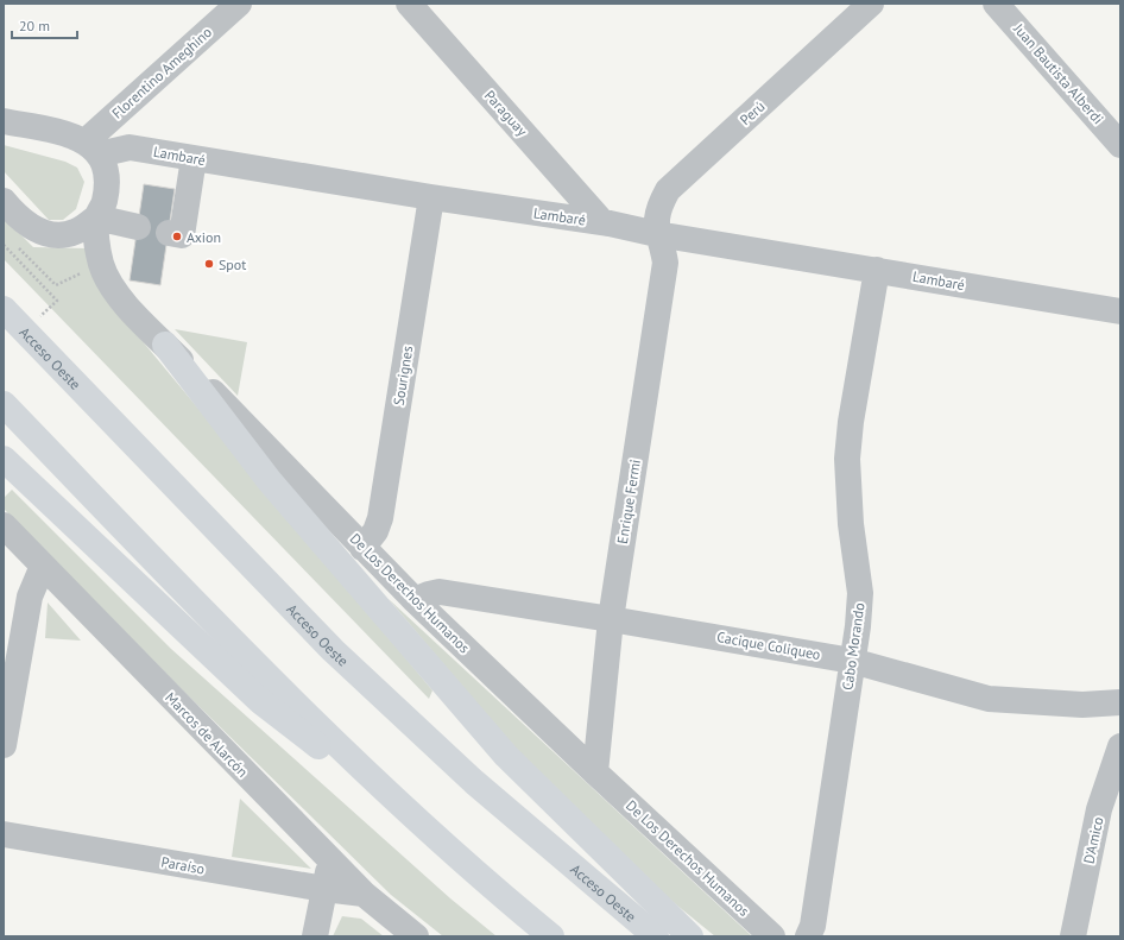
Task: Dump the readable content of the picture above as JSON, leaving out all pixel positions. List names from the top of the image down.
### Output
{
  "streets": {
    "highway": ["Acceso Oeste"],
    "street": [
      "Florentino Ameghino",
      "Juan Bautista Alberdi",
      "Paraguay",
      "Perú",
      "Lambaré",
      "Sourignes",
      "Enrique Fermi",
      "De Los Derechos Humanos",
      "Cacique Coliqueo",
      "Cabo Morando",
      "Marcos de Alarcón",
      "D'Amico",
      "Paraíso"
    ]
  },
  "crossings": [
    ["Florentino Ameghino", "Lambaré"],
    ["Florentino Ameghino", "De Los Derechos Humanos"],
    ["Paraguay", "Lambaré"],
    ["Perú", "Lambaré"],
    ["Perú", "Enrique Fermi"],
    ["Lambaré", "Sourignes"],
    ["Lambaré", "Enrique Fermi"],
    ["Lambaré", "De Los Derechos Humanos"],
    ["Lambaré", "Cabo Morando"],
    ["Sourignes", "De Los Derechos Humanos"],
    ["Enrique Fermi", "De Los Derechos Humanos"],
    ["Enrique Fermi", "Cacique Coliqueo"],
    ["De Los Derechos Humanos", "Cacique Coliqueo"],
    ["Cacique Coliqueo", "Cabo Morando"],
    ["Marcos de Alarcón", "Paraíso"]
  ],
  "places": ["Axion", "Spot"],
  "scale_bar": "20 m"
}
